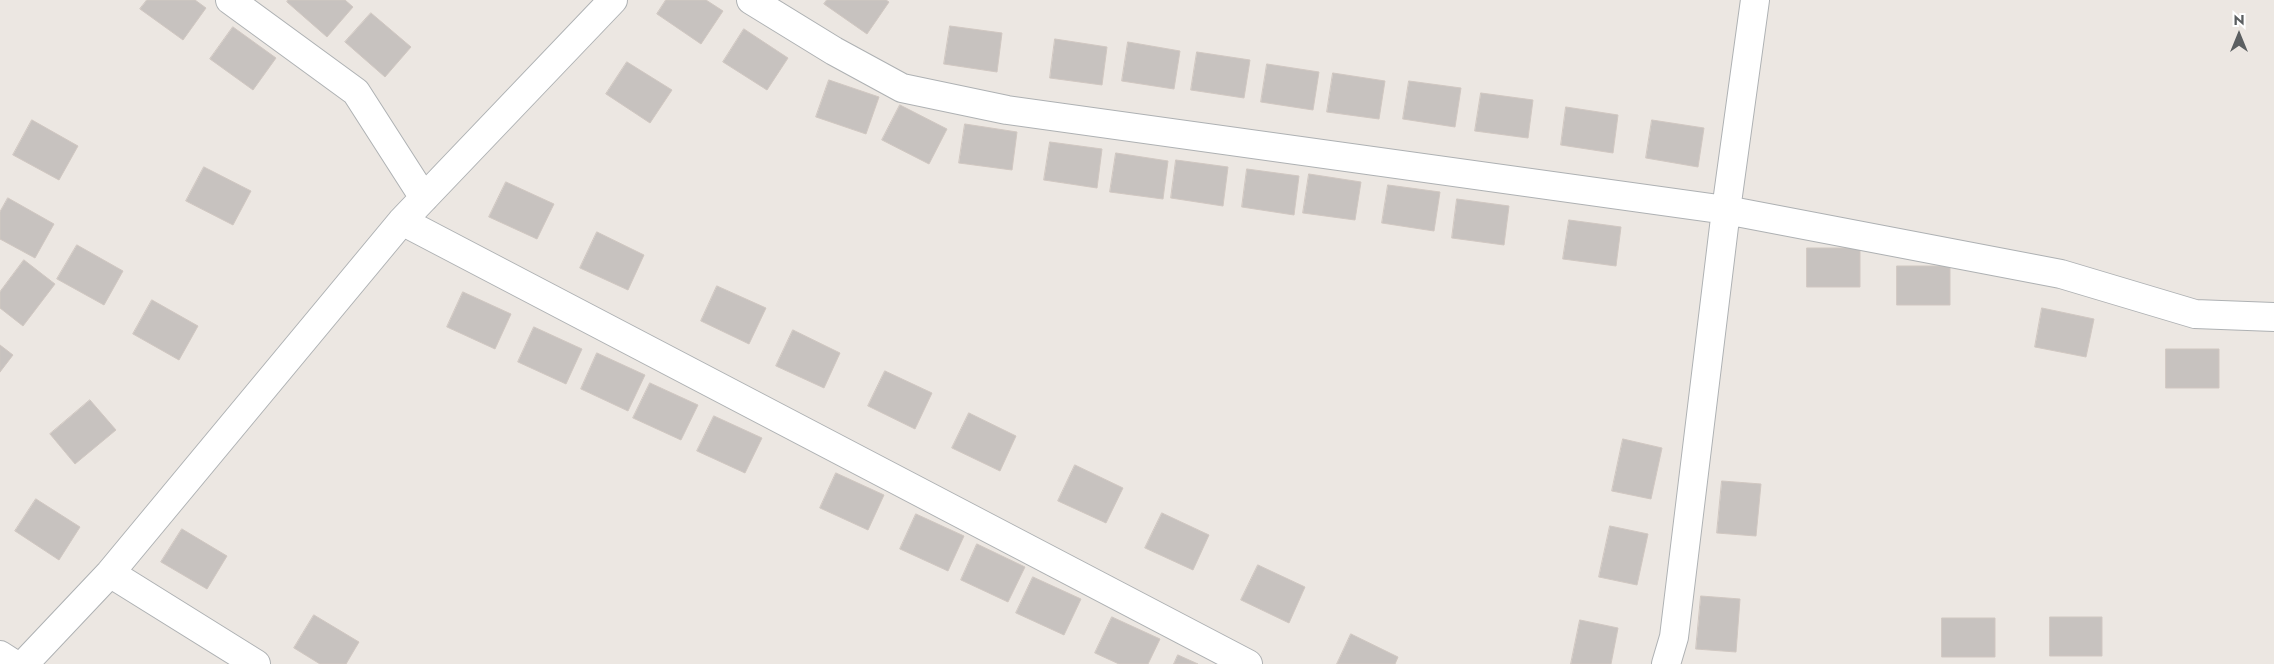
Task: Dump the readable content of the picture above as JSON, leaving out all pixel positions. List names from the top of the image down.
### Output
{
  "north": "top"
}
